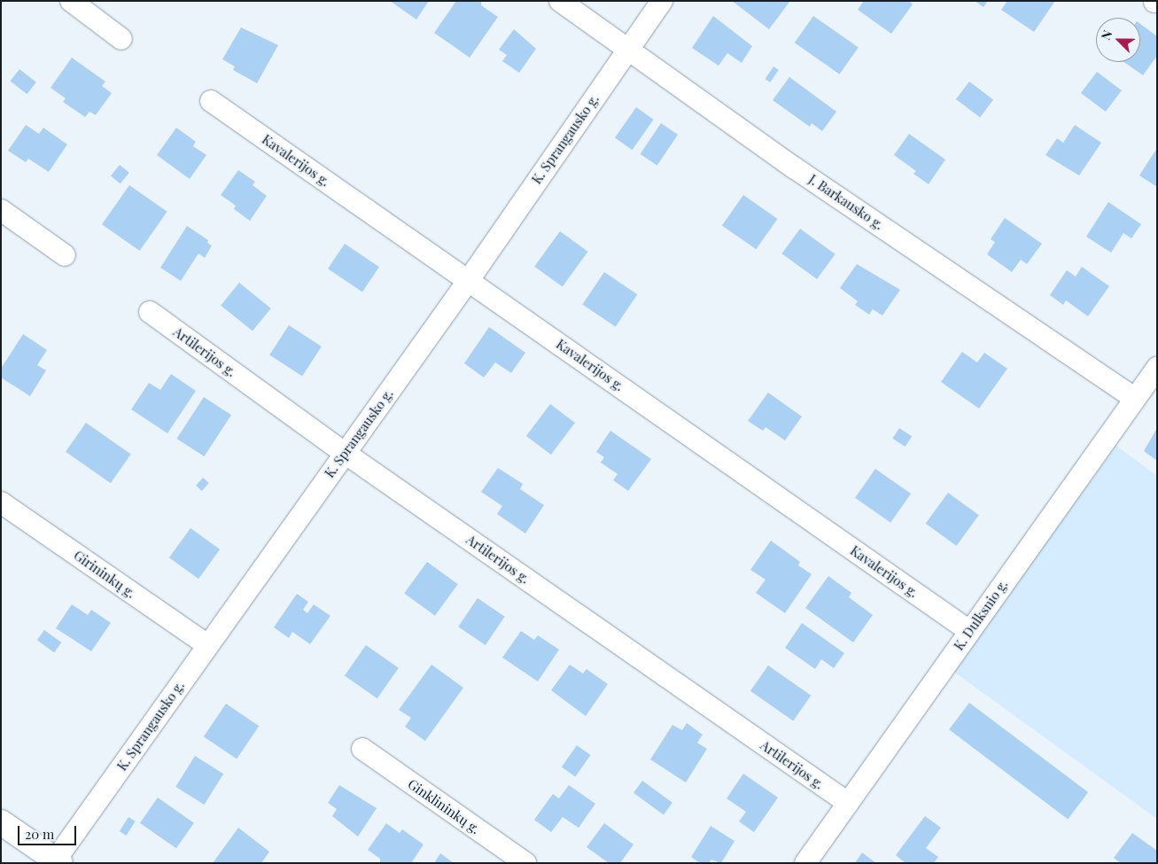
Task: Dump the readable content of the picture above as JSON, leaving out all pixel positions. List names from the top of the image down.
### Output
{
  "streets": {
    "street": [
      "K. Sprangausko g.",
      "Kavalerijos g.",
      "J. Barkausko g.",
      "Artilerijos g.",
      "Girininkų g.",
      "K. Dulksnio g.",
      "Ginklininkų g."
    ]
  },
  "crossings": [
    ["K. Sprangausko g.", "Kavalerijos g."],
    ["K. Sprangausko g.", "J. Barkausko g."],
    ["K. Sprangausko g.", "Artilerijos g."],
    ["K. Sprangausko g.", "Girininkų g."],
    ["Kavalerijos g.", "K. Dulksnio g."],
    ["J. Barkausko g.", "K. Dulksnio g."],
    ["Artilerijos g.", "K. Dulksnio g."]
  ],
  "scale_bar": "20 m",
  "north": "top left"
}
